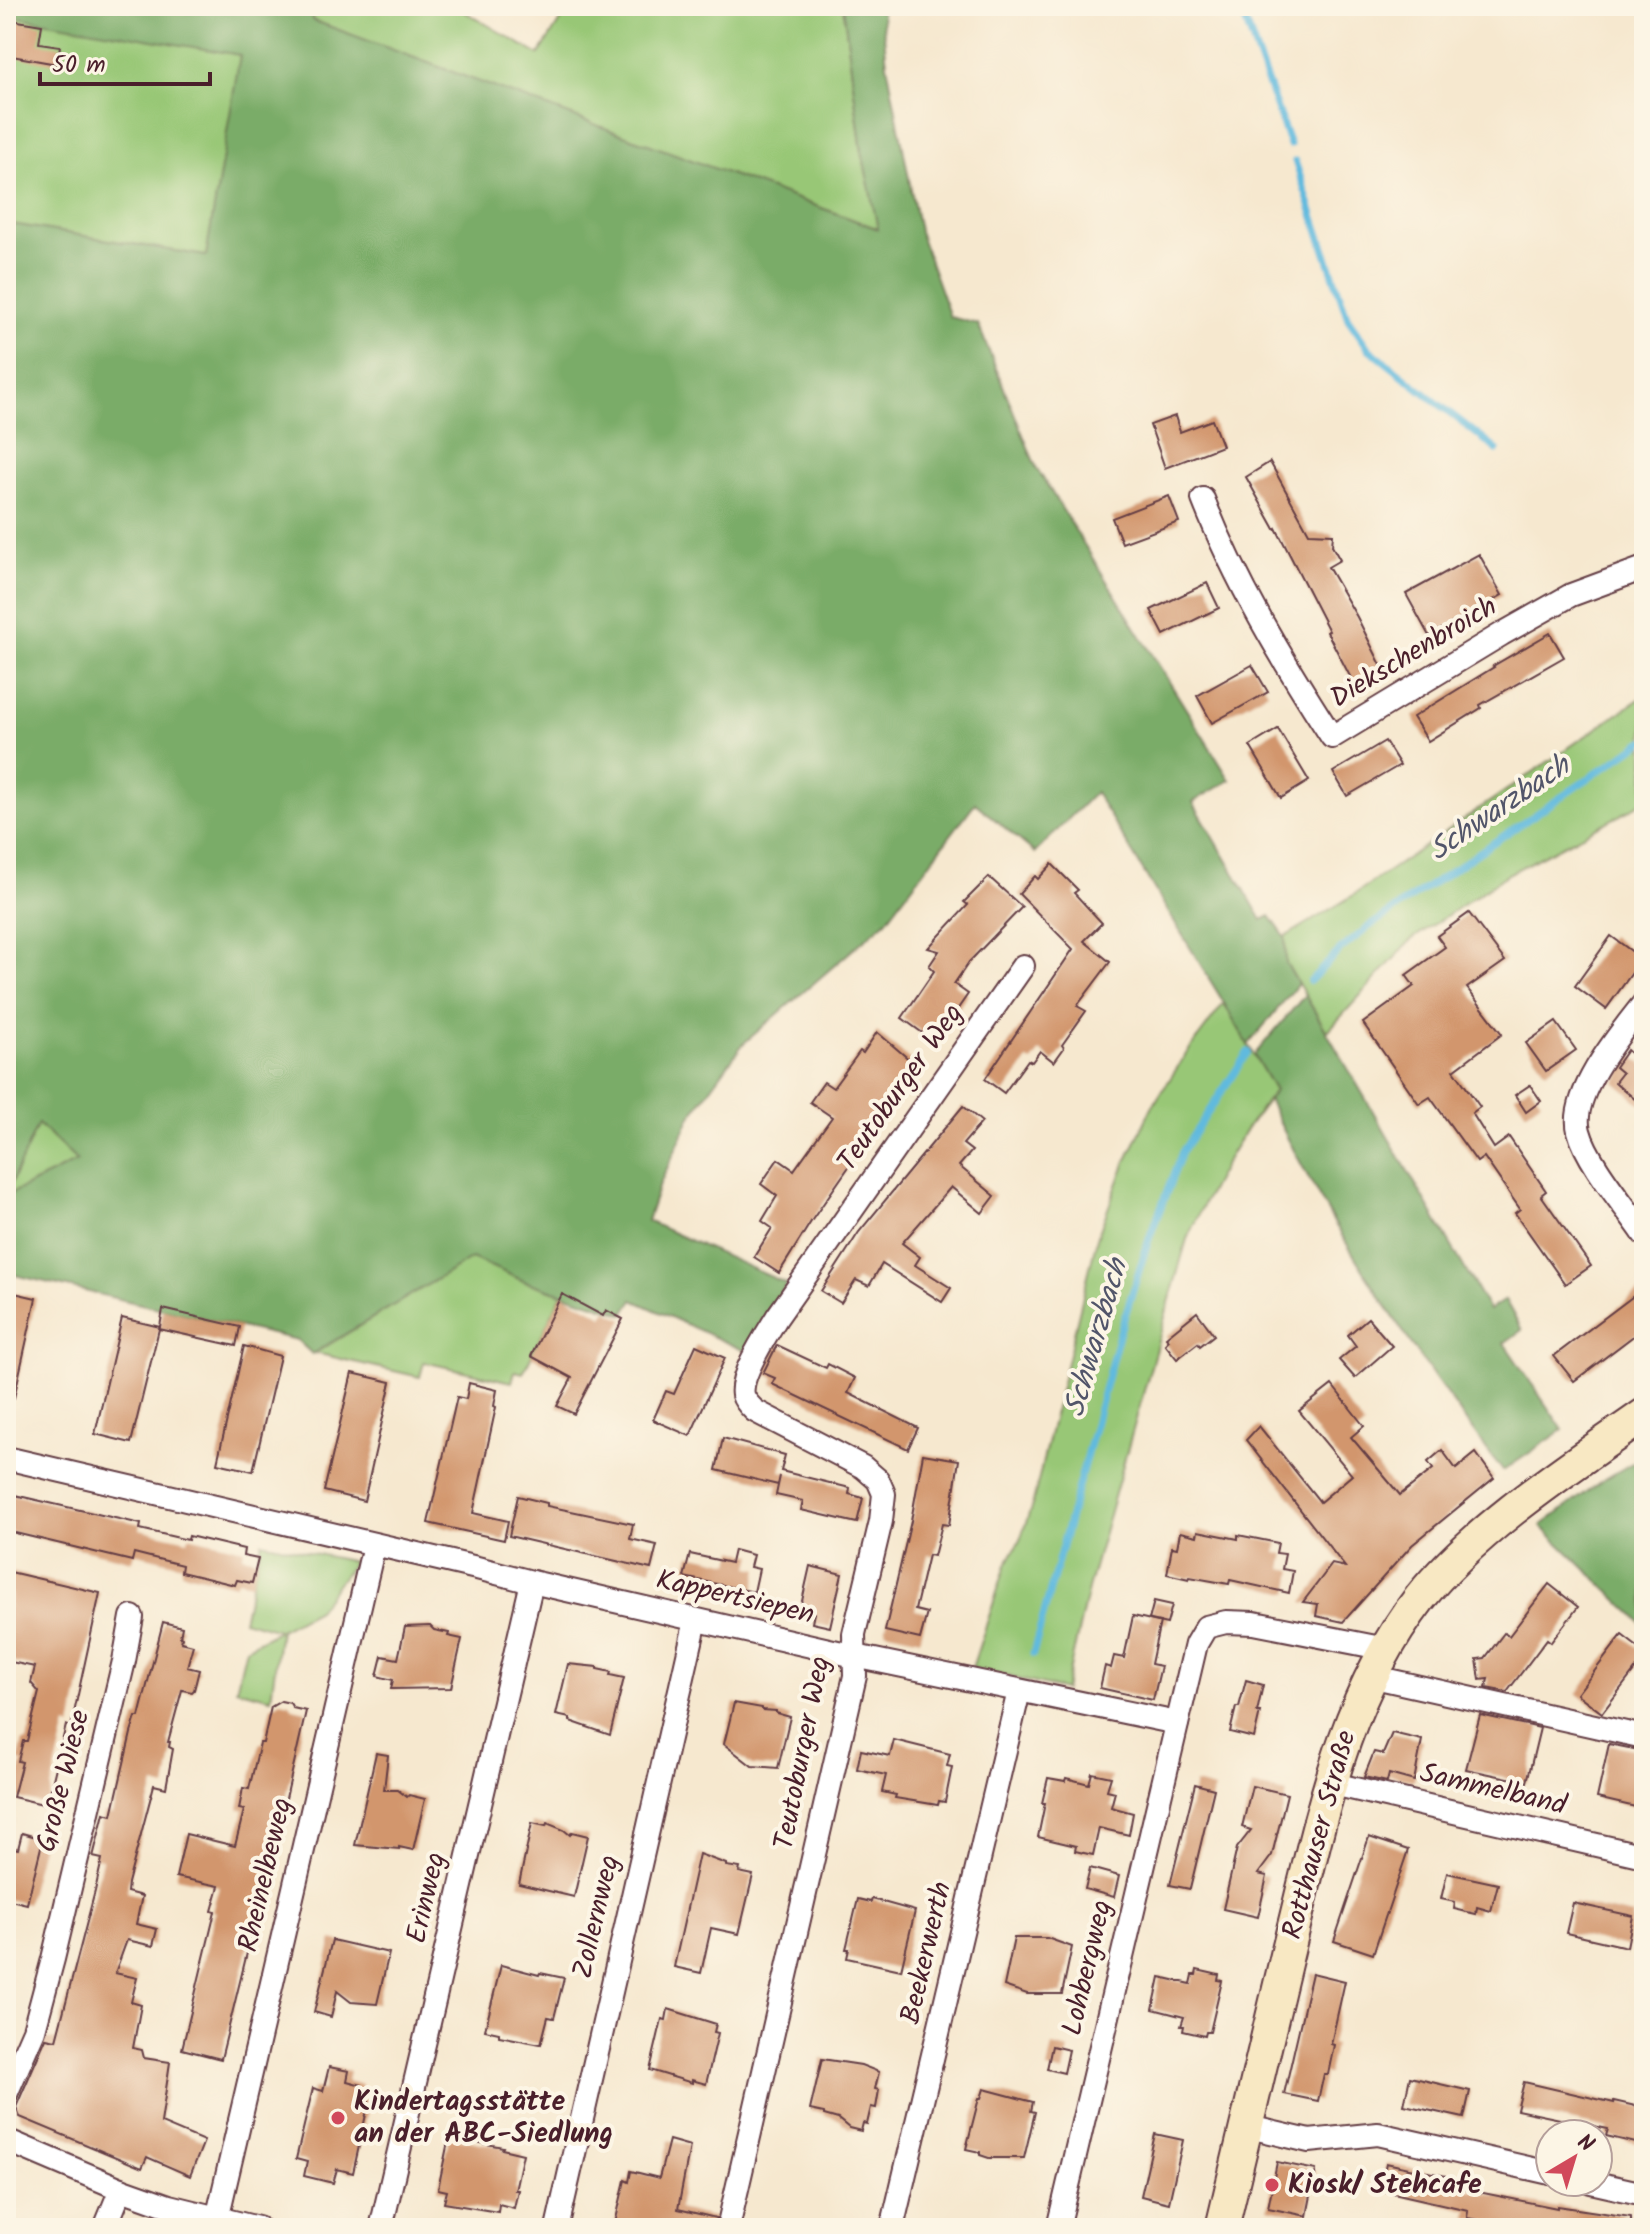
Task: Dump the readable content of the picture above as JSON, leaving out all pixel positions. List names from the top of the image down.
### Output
{
  "streets": {
    "main road": ["Rotthauser Straße"],
    "street": [
      "Diekschenbroich",
      "Teutoburger Weg",
      "Kappertsiepen",
      "Große Wiese",
      "Sammelband",
      "Rheinelbeweg",
      "Erinweg",
      "Zollernweg",
      "Beekerwerth",
      "Lohbergweg"
    ]
  },
  "crossings": [
    ["Teutoburger Weg", "Kappertsiepen"],
    ["Kappertsiepen", "Rheinelbeweg"],
    ["Kappertsiepen", "Erinweg"],
    ["Kappertsiepen", "Zollernweg"],
    ["Kappertsiepen", "Beekerwerth"],
    ["Kappertsiepen", "Lohbergweg"],
    ["Sammelband", "Rotthauser Straße"]
  ],
  "water": ["Schwarzbach"],
  "places": ["Kindertagsstätte an der ABC-Siedlung", "Kiosk/ Stehcafe"],
  "scale_bar": "50 m",
  "north": "top right"
}
